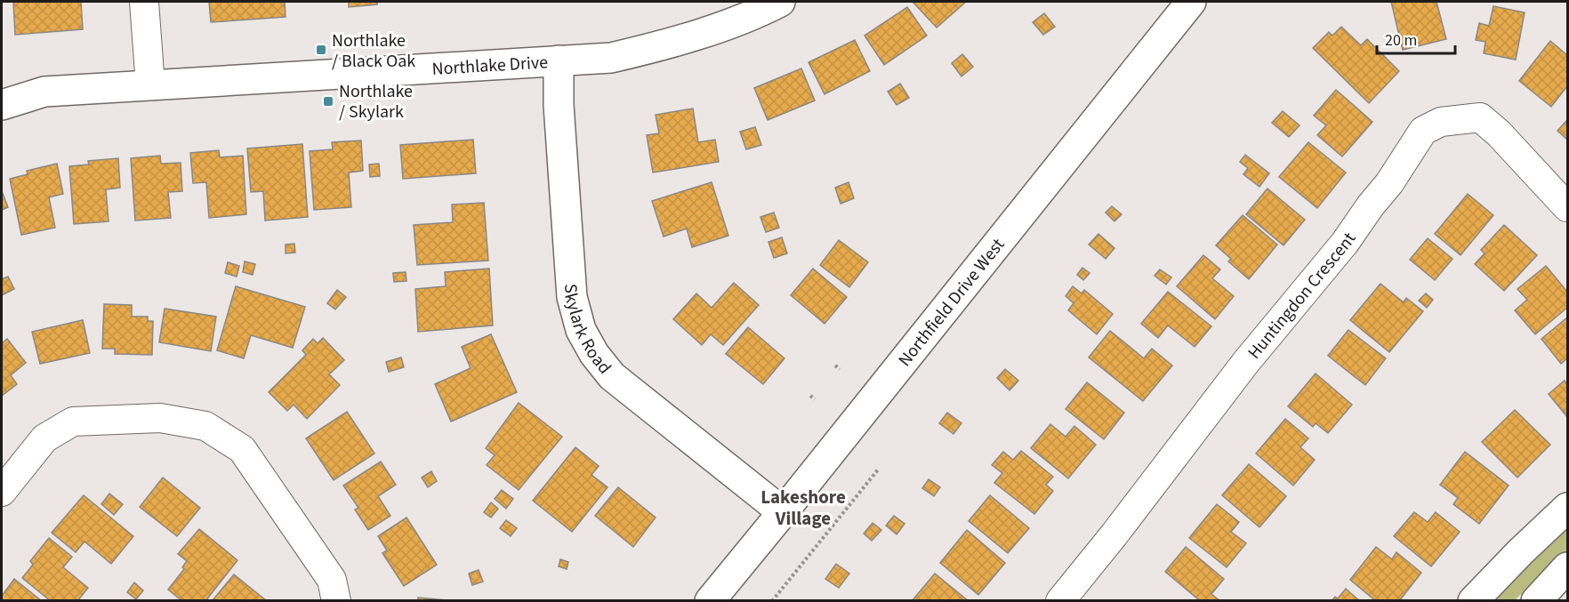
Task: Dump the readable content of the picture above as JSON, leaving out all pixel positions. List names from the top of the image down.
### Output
{
  "streets": {
    "street": [
      "Northlake Drive",
      "Huntingdon Crescent",
      "Northfield Drive West",
      "Skylark Road"
    ]
  },
  "crossings": [
    ["Northlake Drive", "Skylark Road"],
    ["Northfield Drive West", "Skylark Road"]
  ],
  "districts": ["Lakeshore Village"],
  "places": {
    "transit": ["Northlake / Black Oak", "Northlake / Skylark"]
  },
  "scale_bar": "20 m"
}
